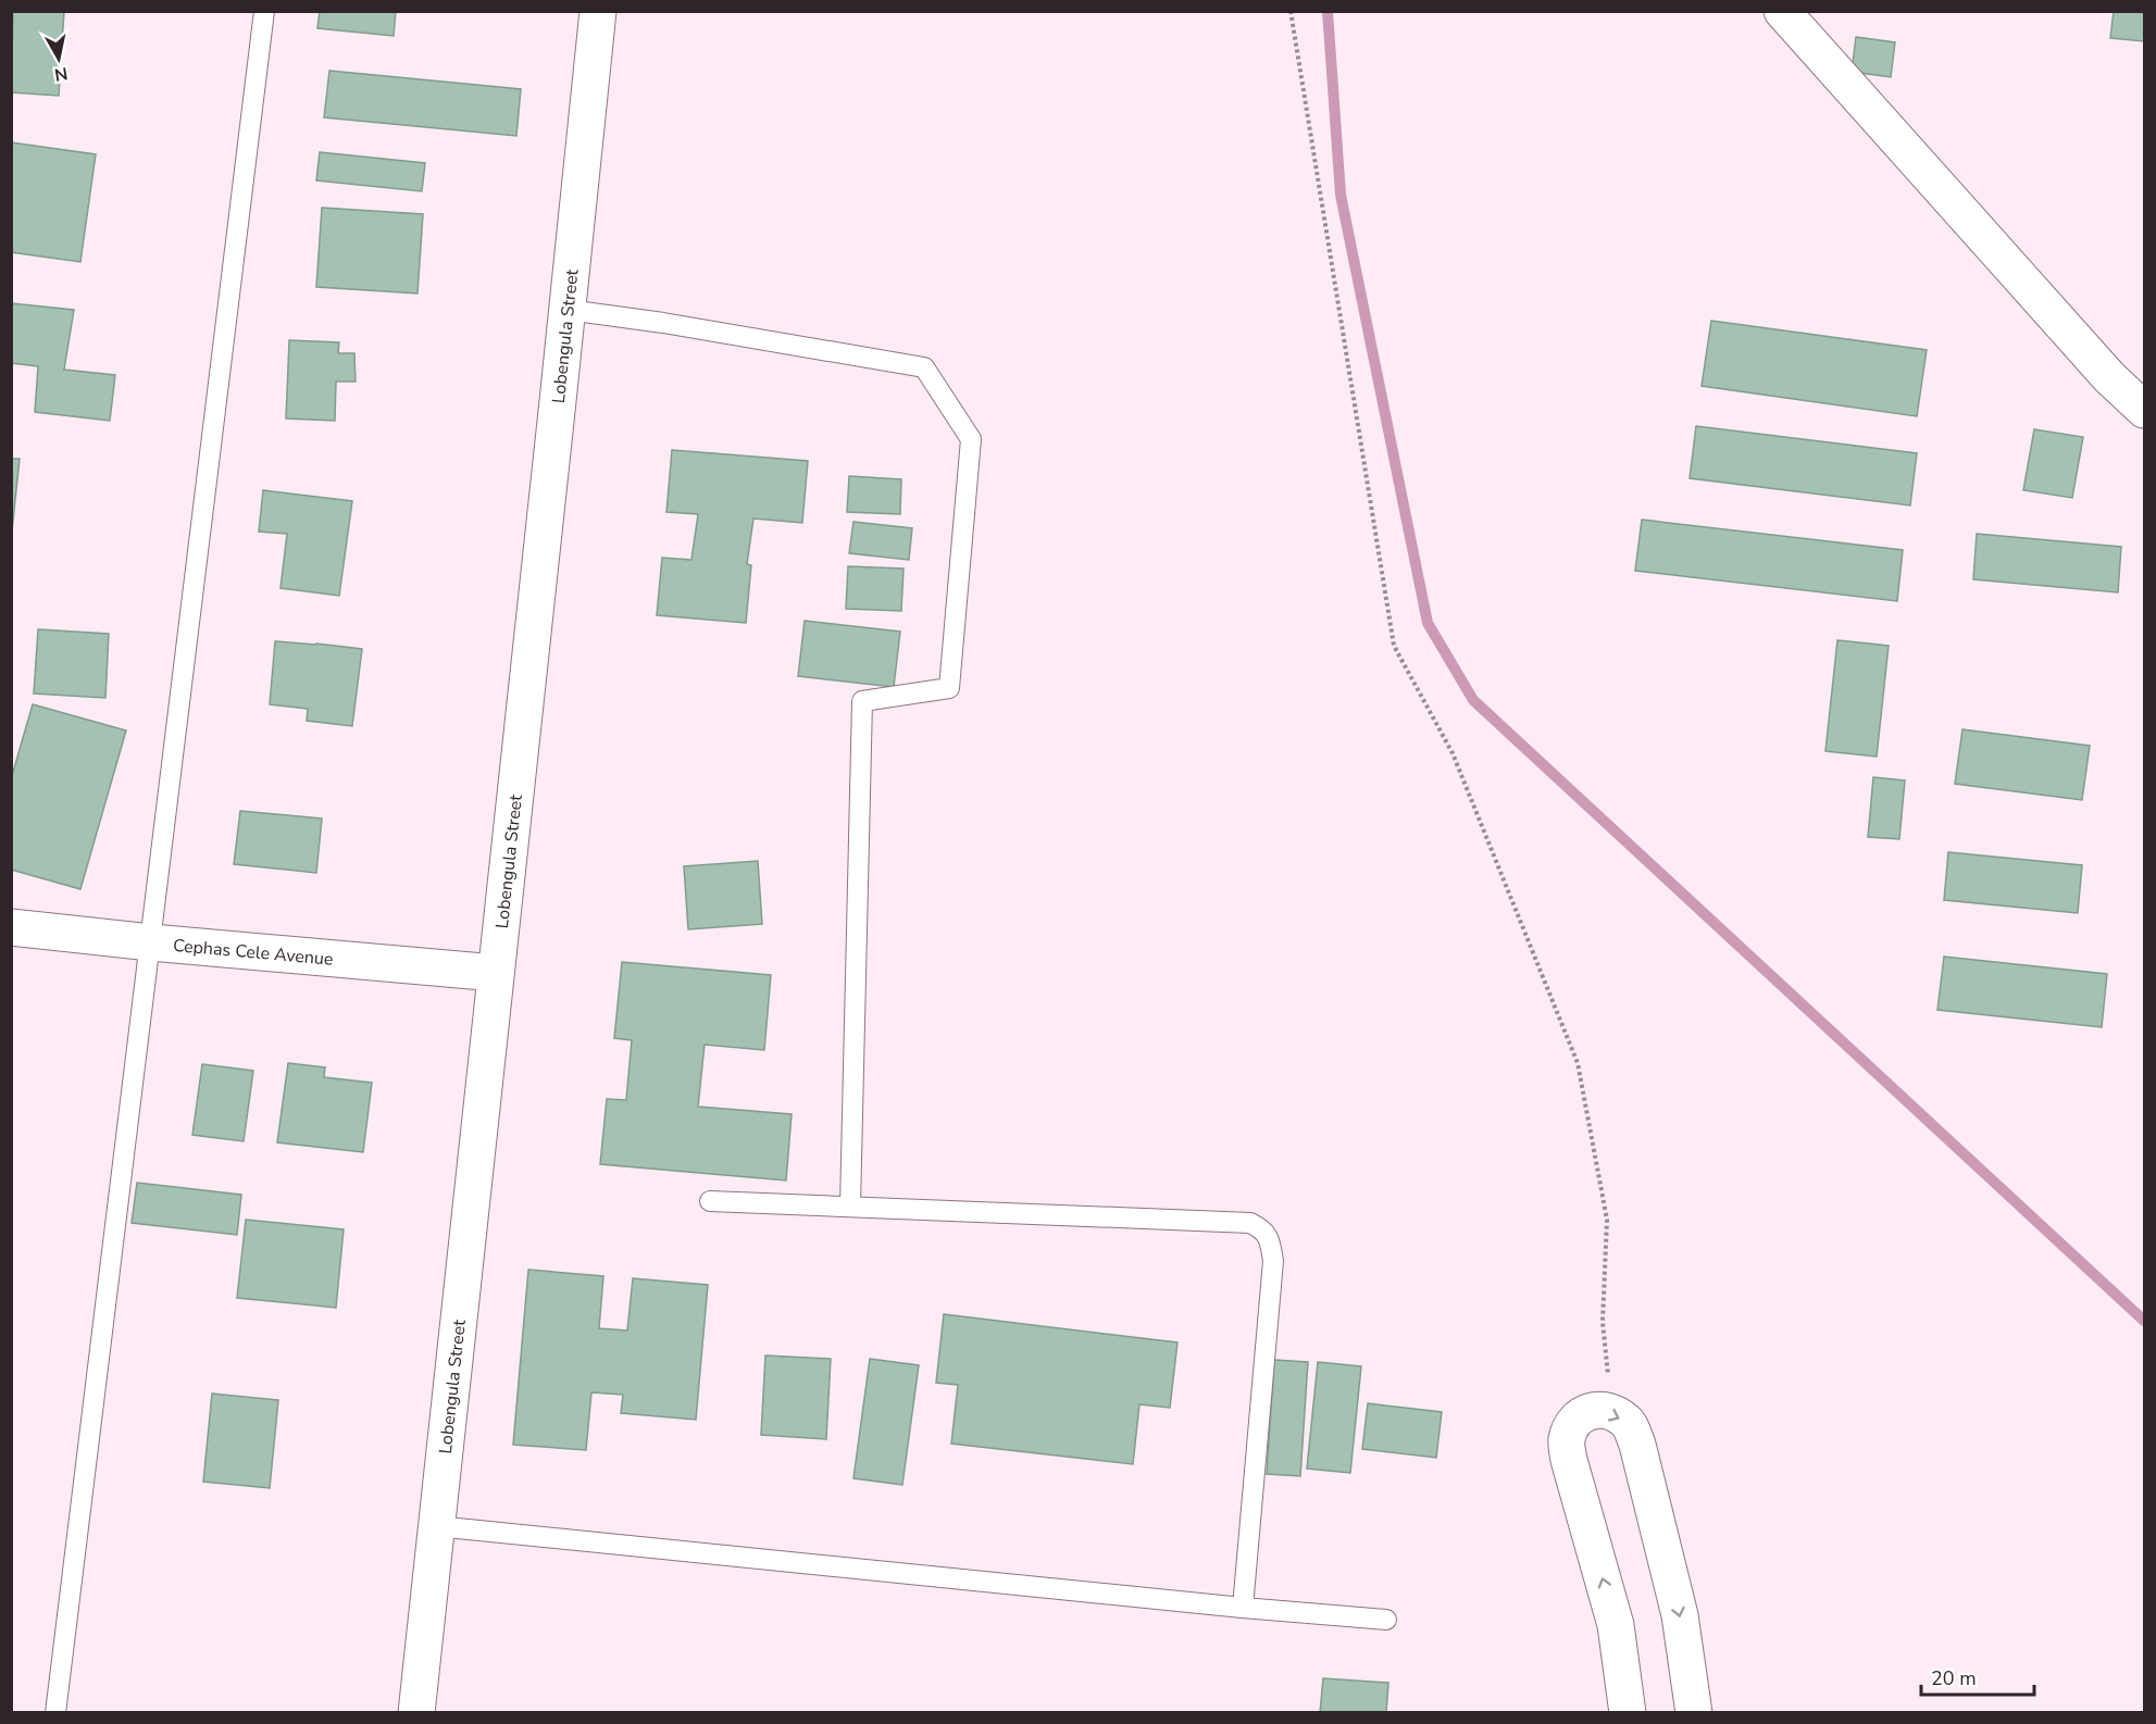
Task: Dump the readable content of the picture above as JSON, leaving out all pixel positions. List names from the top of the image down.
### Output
{
  "streets": {
    "street": ["Lobengula Street", "Cephas Cele Avenue"]
  },
  "crossings": [
    ["Lobengula Street", "Cephas Cele Avenue"]
  ],
  "scale_bar": "20 m",
  "north": "bottom"
}
